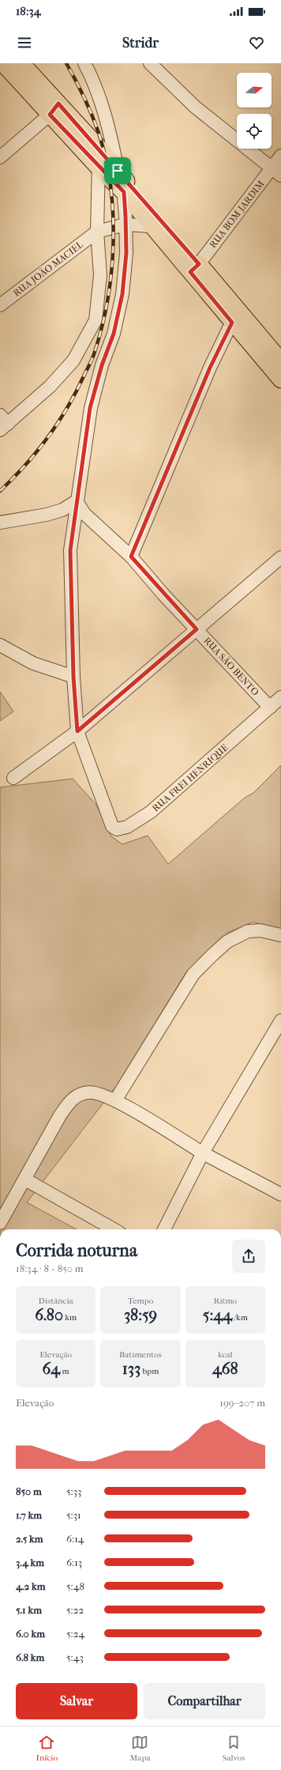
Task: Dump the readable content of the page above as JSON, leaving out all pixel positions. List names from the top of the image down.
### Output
{
  "streets": {
    "street": [
      "RUA BOM JARDIM",
      "RUA JOÃO MACIEL",
      "RUA SÃO BENTO",
      "RUA FREI HENRIQUE"
    ]
  },
  "crossings": [
    ["RUA SÃO BENTO", "RUA FREI HENRIQUE"]
  ],
  "north": "right",
  "page": {
    "status": "18:34",
    "header": "Stridr",
    "heading": ["Corrida noturna", "18:34 · 8 × 850 m"],
    "stats": [
      ["Distância", "6.80 km"],
      ["Tempo", "38:59"],
      ["Ritmo", "5:44 /km"],
      ["Elevação", "64 m"],
      ["Batimentos", "133 bpm"],
      ["kcal", "468"]
    ],
    "chart": ["Elevação", "199–207 m"],
    "list": [
      {
        "name": "850 m",
        "note": "5:33"
      },
      {
        "name": "1.7 km",
        "note": "5:31"
      },
      {
        "name": "2.5 km",
        "note": "6:14"
      },
      {
        "name": "3.4 km",
        "note": "6:13"
      },
      {
        "name": "4.2 km",
        "note": "5:48"
      },
      {
        "name": "5.1 km",
        "note": "5:22"
      },
      {
        "name": "6.0 km",
        "note": "5:24"
      },
      {
        "name": "6.8 km",
        "note": "5:43"
      }
    ],
    "buttons": ["Salvar", "Compartilhar"],
    "tabs": ["Início", "Mapa", "Salvos"]
  }
}
